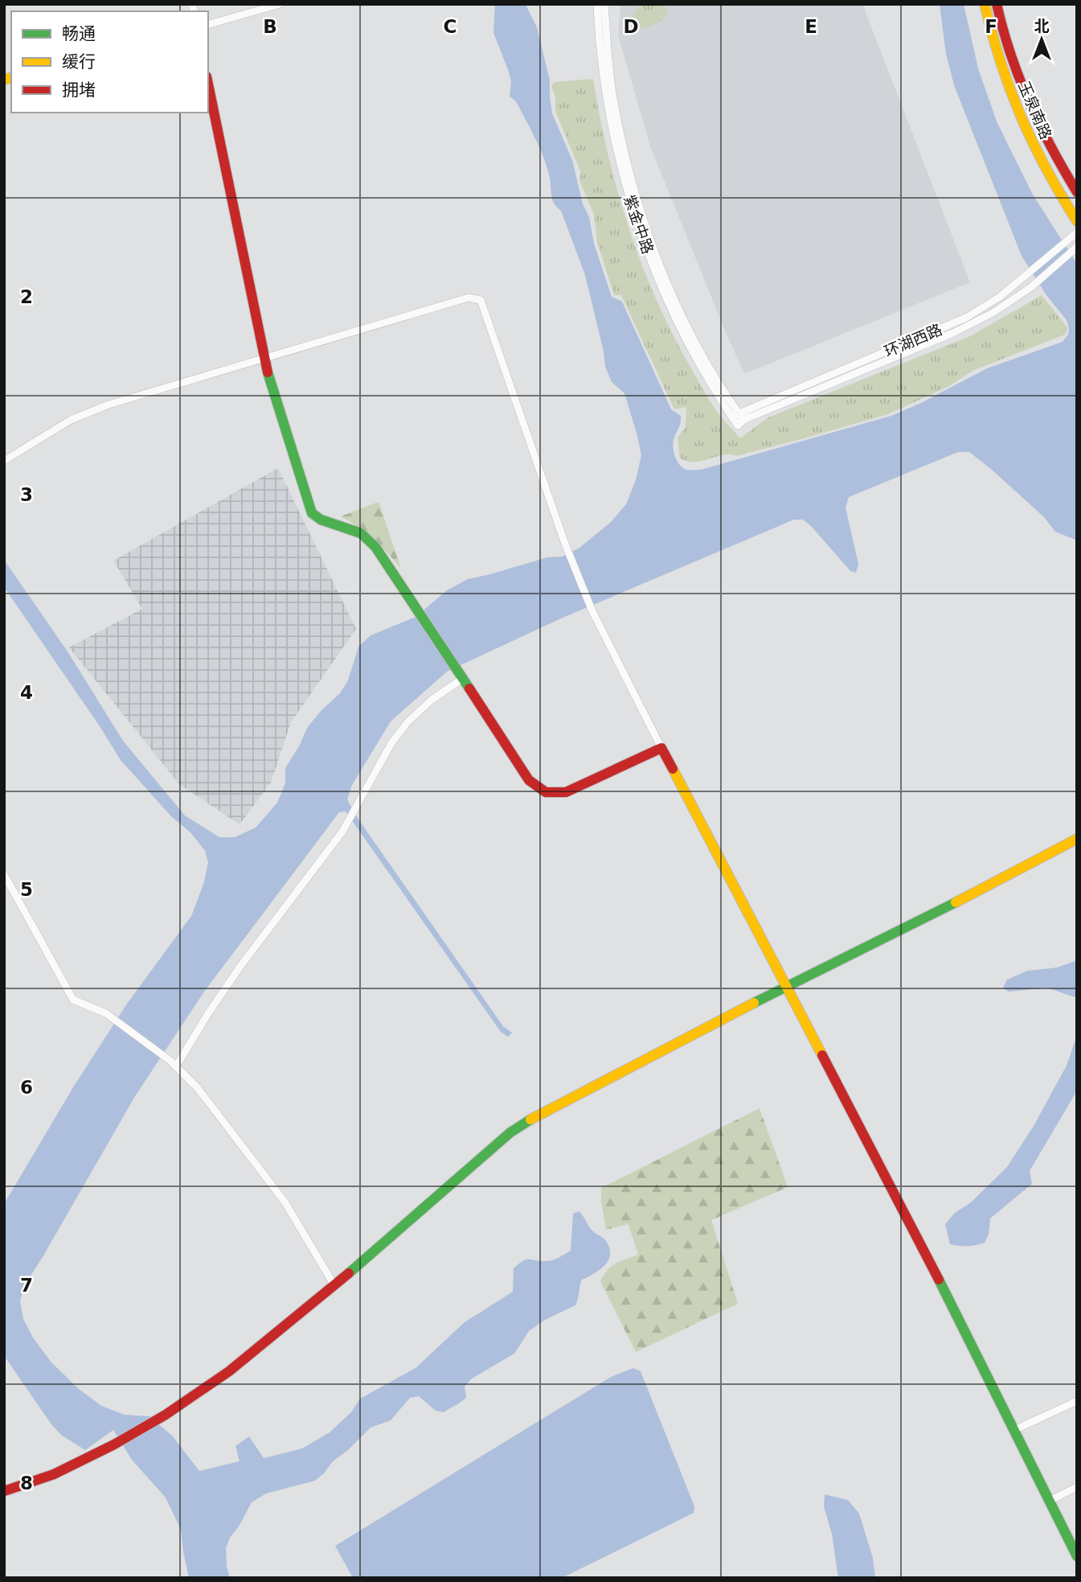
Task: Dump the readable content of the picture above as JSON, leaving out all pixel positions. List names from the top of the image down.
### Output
{
  "streets": {
    "street": ["玉泉南路", "紫金中路", "环湖西路"]
  },
  "crossings": [
    ["紫金中路", "环湖西路"]
  ],
  "legend": ["畅通", "缓行", "拥堵"],
  "north": "top",
  "grid": {
    "columns": [
      "B",
      "C",
      "D",
      "E",
      "F"
    ],
    "rows": [
      "2",
      "3",
      "4",
      "5",
      "6",
      "7",
      "8"
    ]
  }
}
